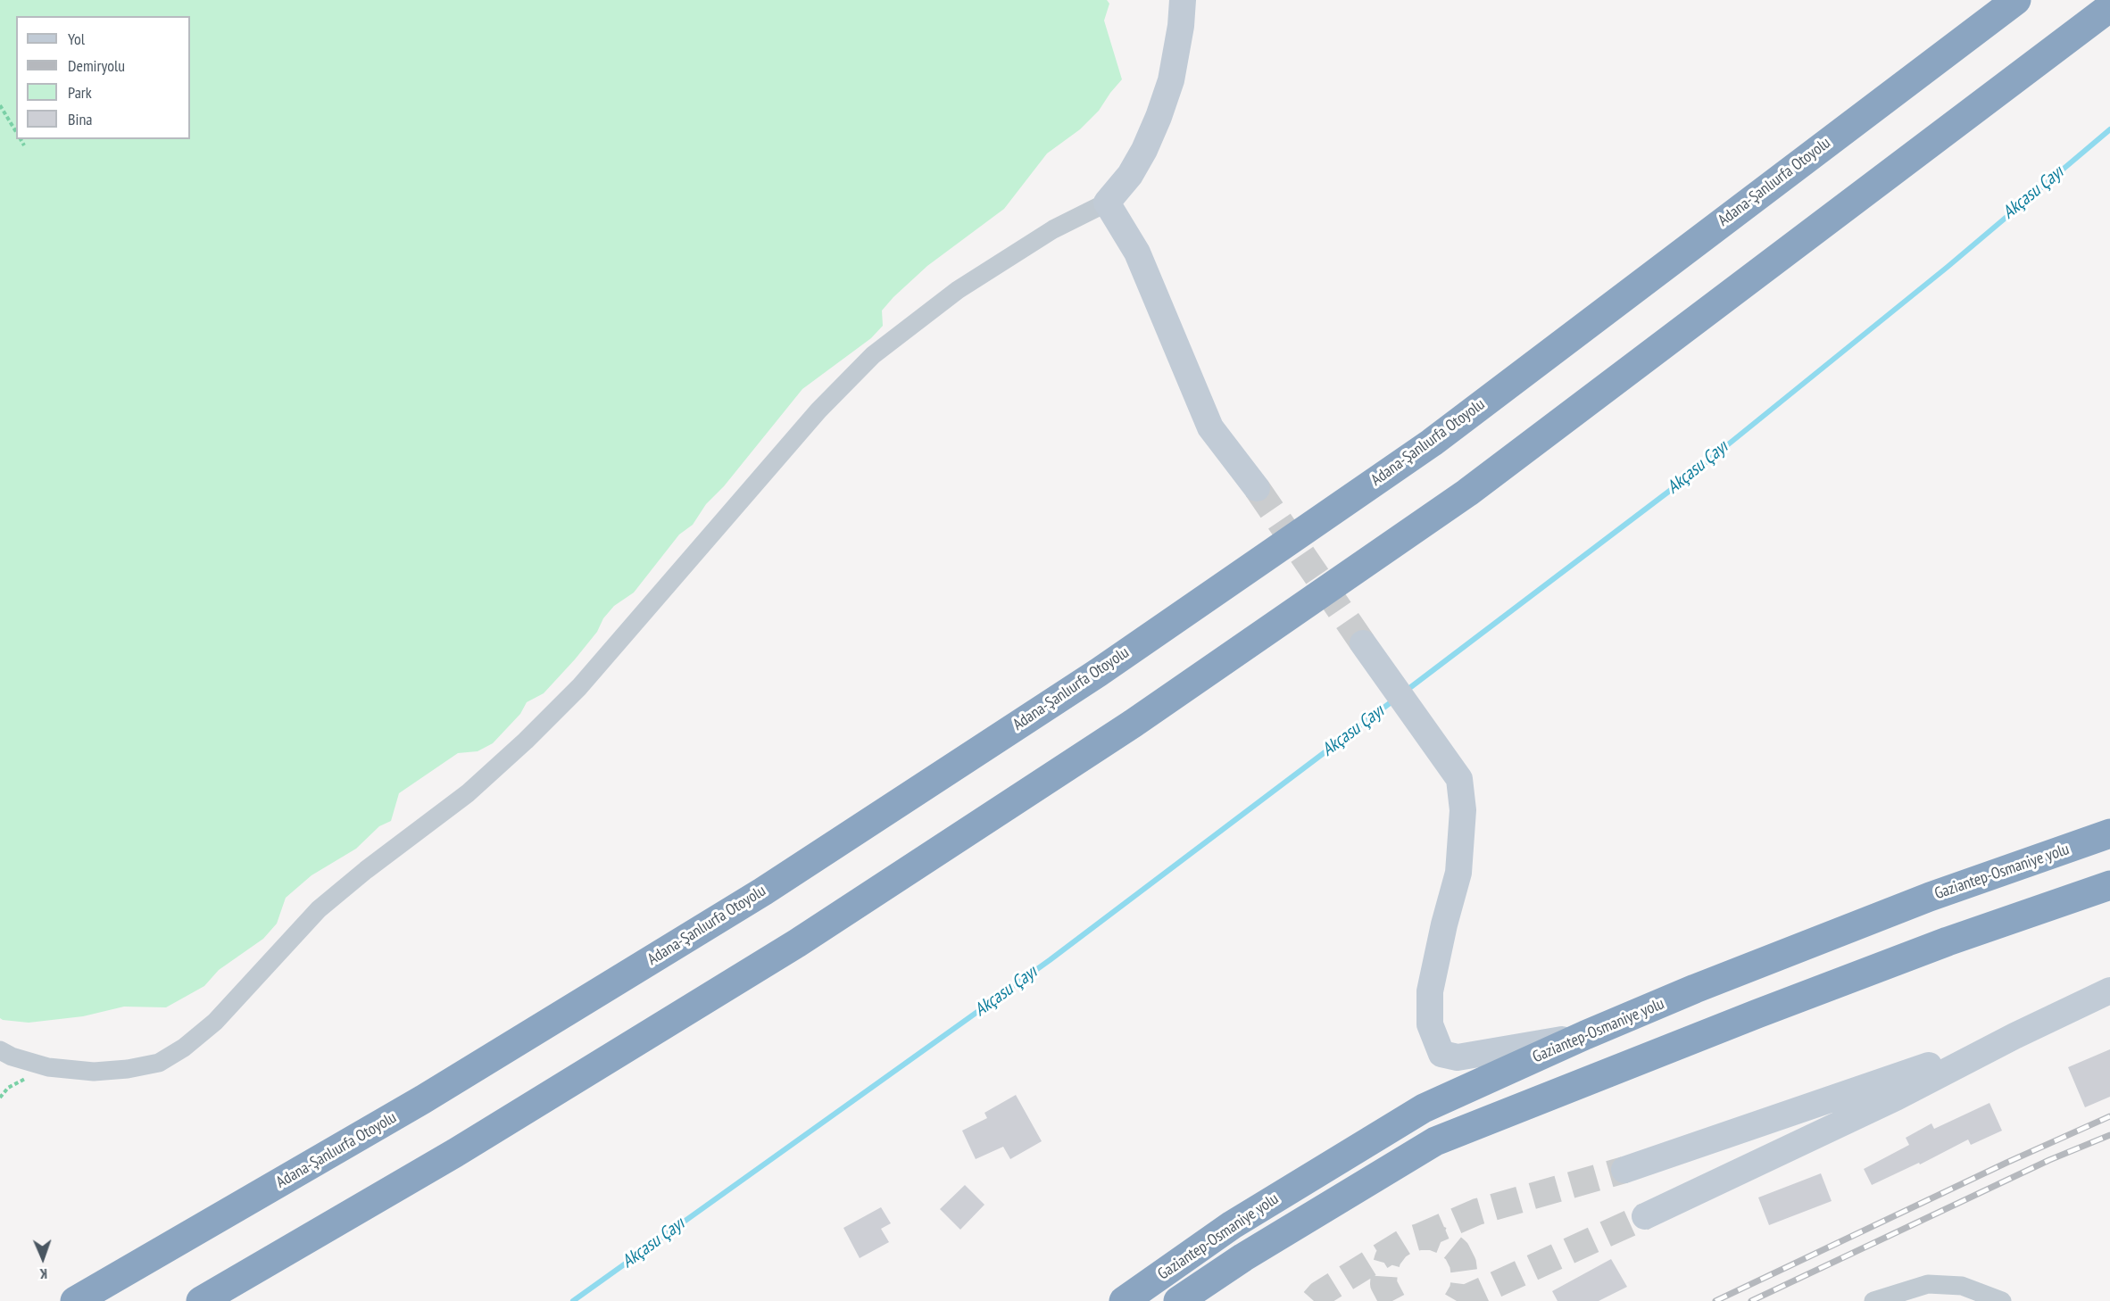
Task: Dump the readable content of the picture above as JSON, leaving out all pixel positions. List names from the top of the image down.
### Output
{
  "streets": {
    "highway": ["Adana-Şanlıurfa Otoyolu", "Gaziantep-Osmaniye yolu"]
  },
  "water": ["Akçasu Çayı"],
  "legend": [
    "Yol",
    "Demiryolu",
    "Park",
    "Bina"
  ],
  "north": "bottom"
}
